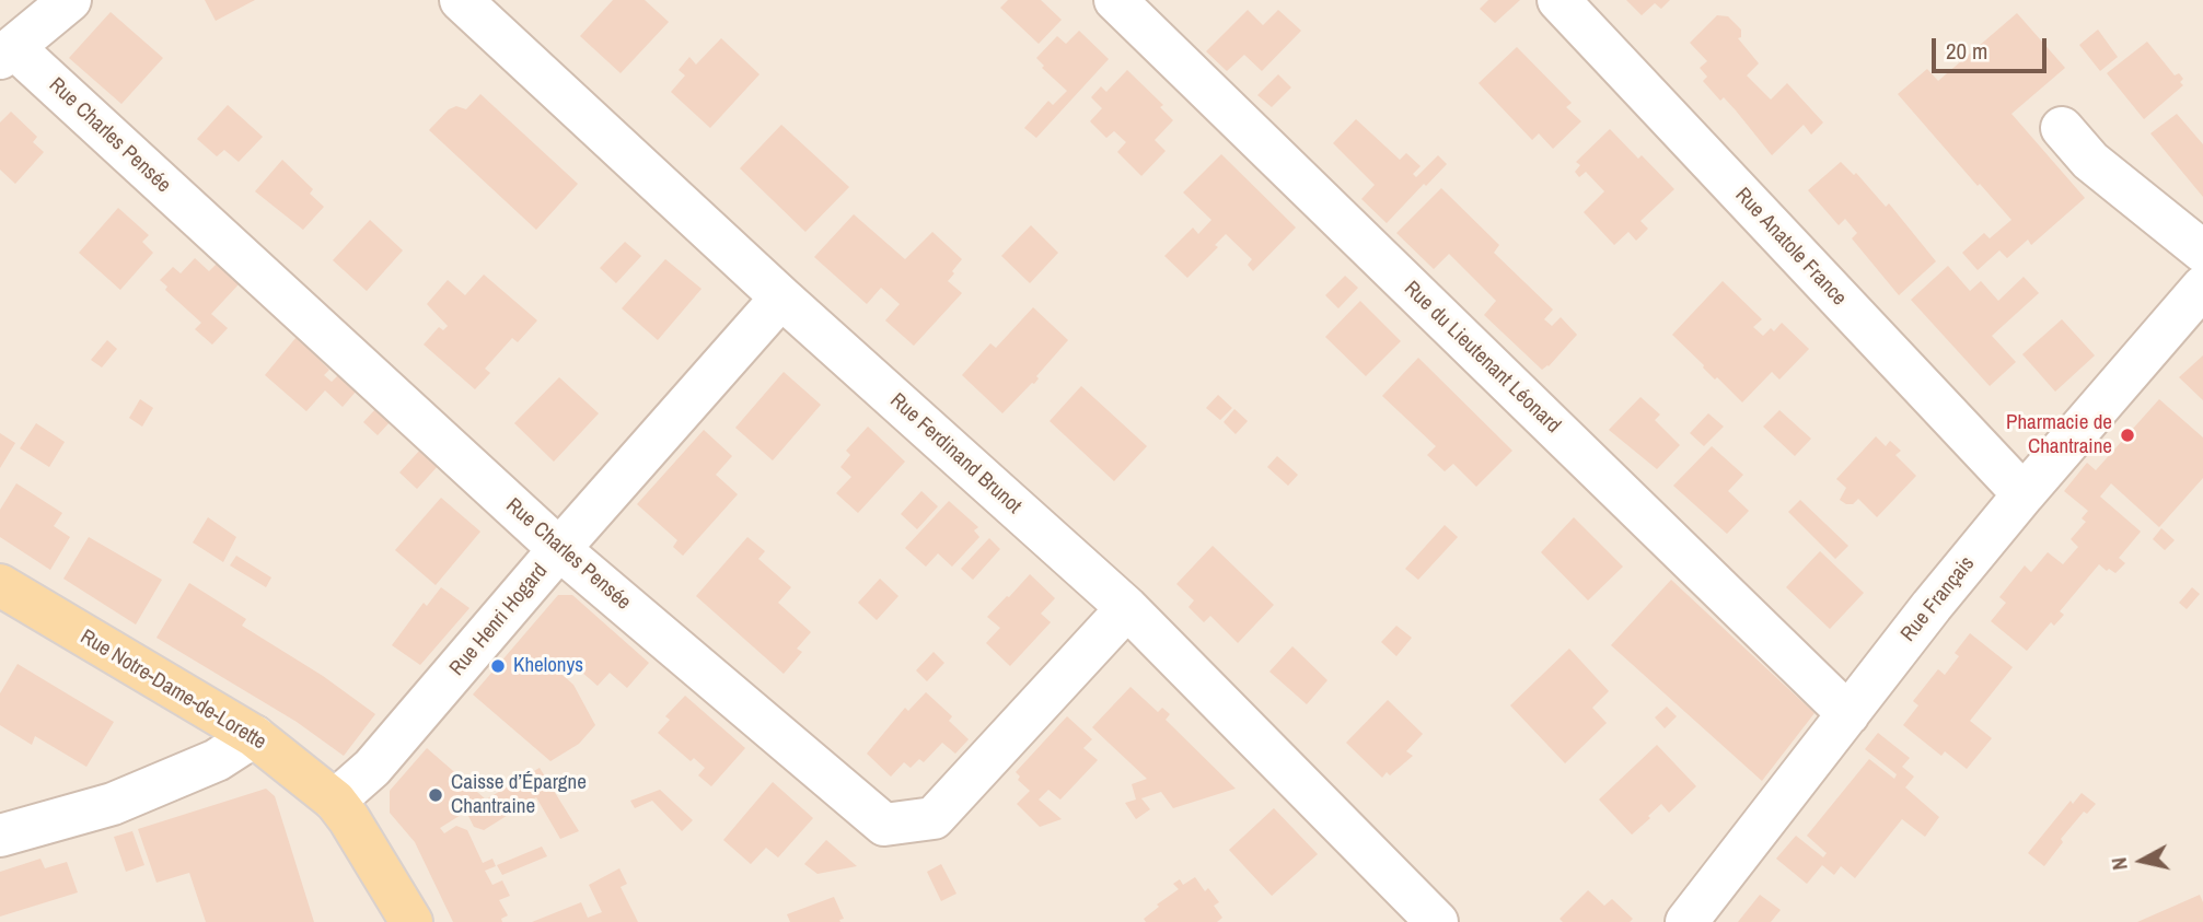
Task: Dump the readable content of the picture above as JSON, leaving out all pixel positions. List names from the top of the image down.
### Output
{
  "streets": {
    "main road": ["Rue Notre-Dame-de-Lorette"],
    "street": [
      "Rue Charles Pensée",
      "Rue Anatole France",
      "Rue du Lieutenant Léonard",
      "Rue Ferdinand Brunot",
      "Rue Français",
      "Rue Henri Hogard"
    ]
  },
  "crossings": [
    ["Rue Charles Pensée", "Rue Ferdinand Brunot"],
    ["Rue Charles Pensée", "Rue Henri Hogard"],
    ["Rue Anatole France", "Rue Français"],
    ["Rue du Lieutenant Léonard", "Rue Français"],
    ["Rue Ferdinand Brunot", "Rue Henri Hogard"],
    ["Rue Henri Hogard", "Rue Notre-Dame-de-Lorette"]
  ],
  "places": ["Pharmacie de Chantraine", "Khelonys", "Caisse d’Épargne Chantraine"],
  "scale_bar": "20 m",
  "north": "left"
}
